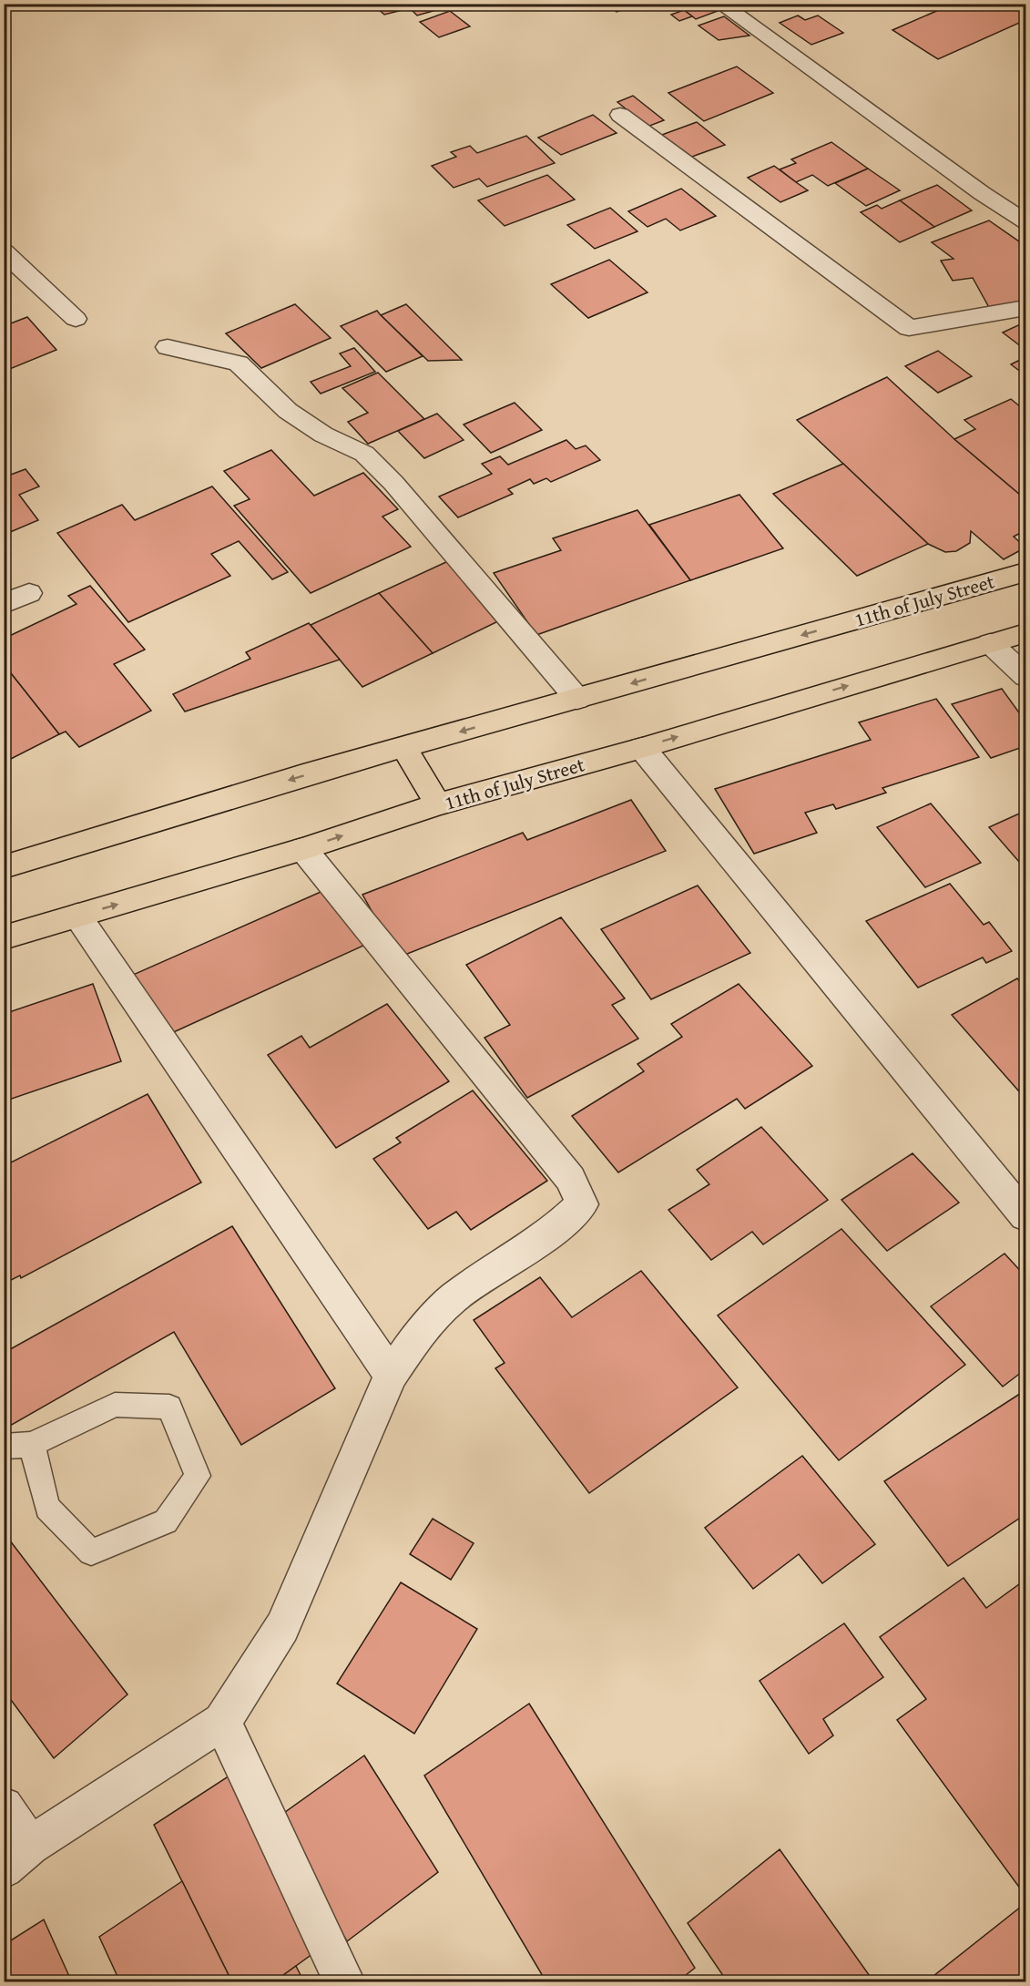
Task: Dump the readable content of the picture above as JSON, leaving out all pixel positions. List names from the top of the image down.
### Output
{
  "streets": {
    "highway": ["11th of July Street"]
  }
}
